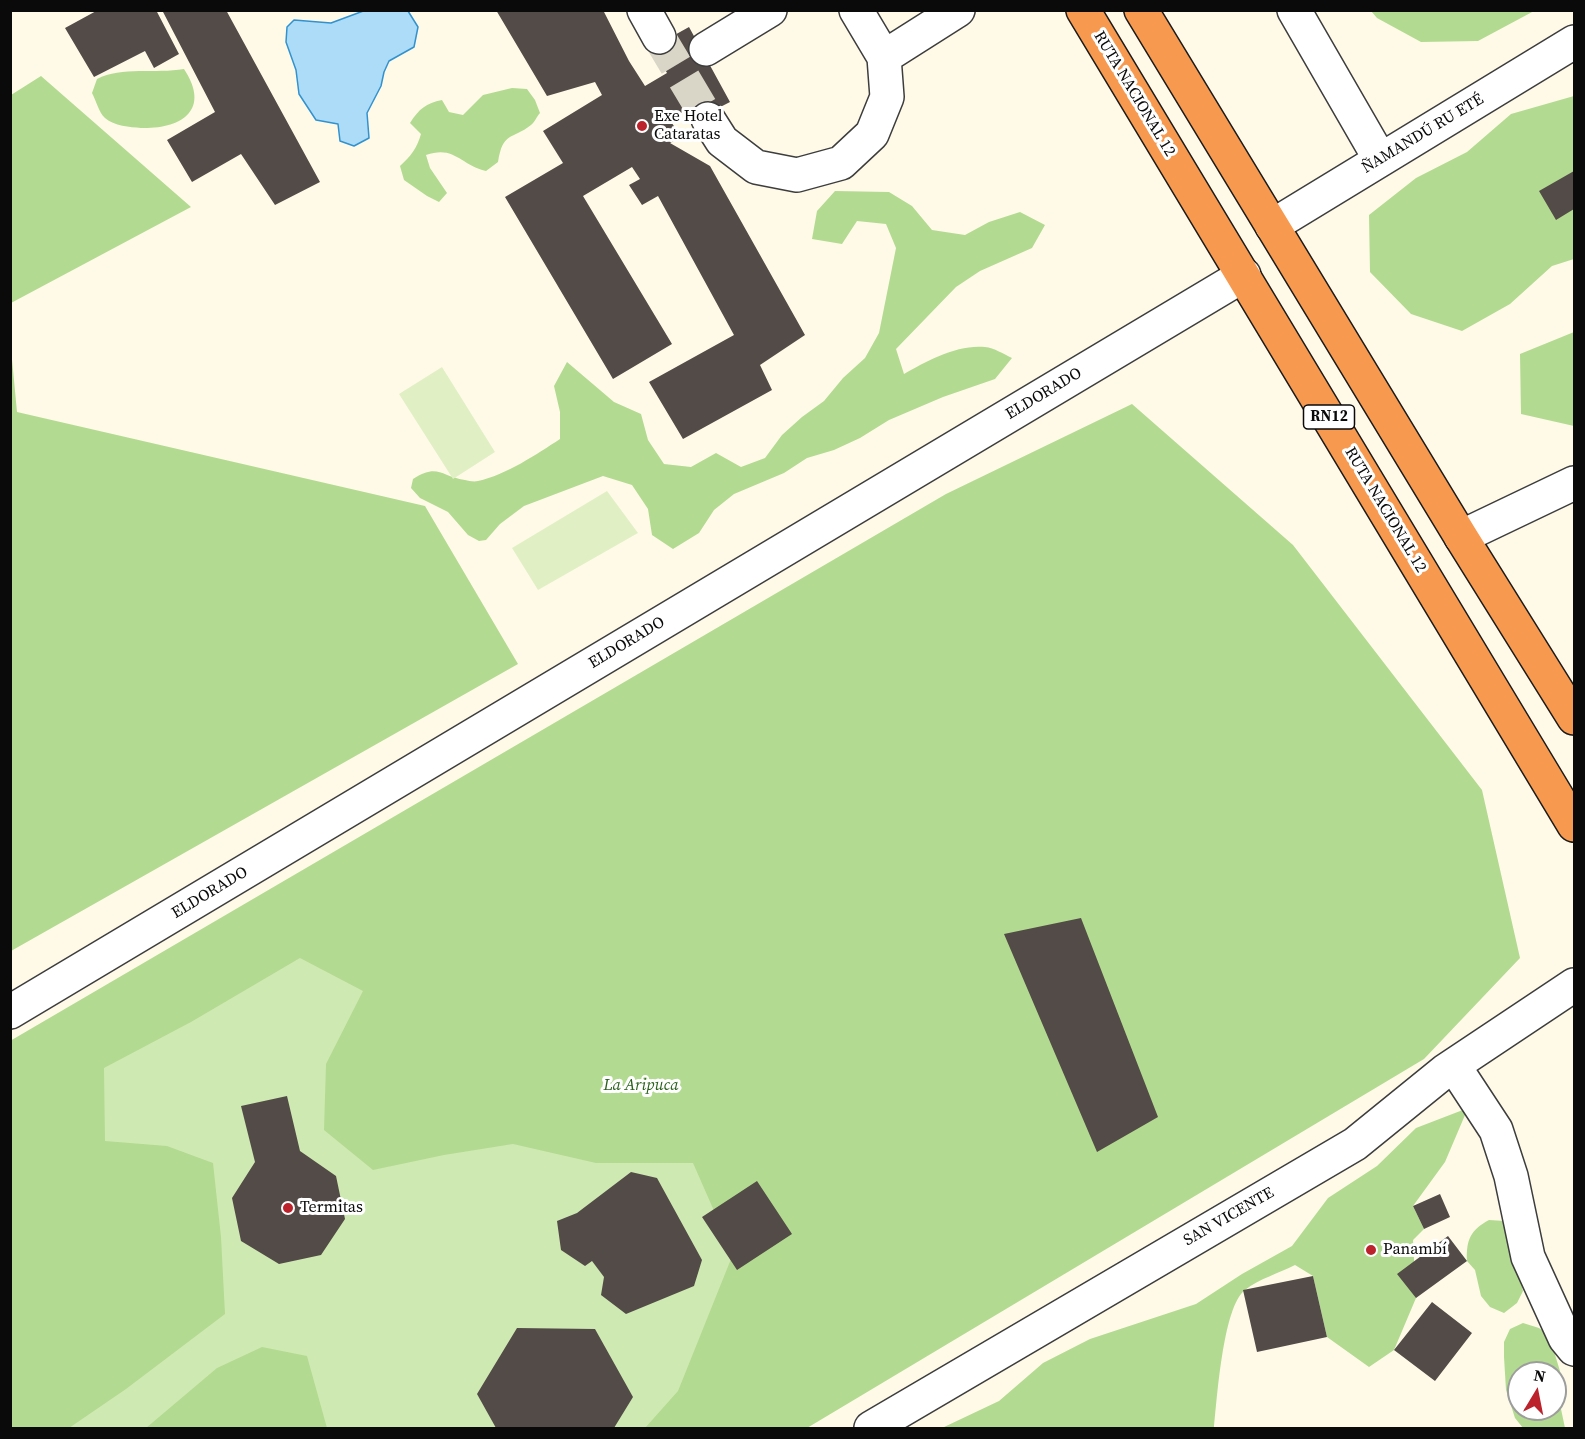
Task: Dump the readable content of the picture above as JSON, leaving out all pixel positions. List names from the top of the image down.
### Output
{
  "streets": {
    "highway": ["RUTA NACIONAL 12", "RN12"],
    "street": ["ÑAMANDÚ RU ETÉ", "ELDORADO", "SAN VICENTE"]
  },
  "crossings": [
    ["RUTA NACIONAL 12", "ELDORADO"],
    ["ÑAMANDÚ RU ETÉ", "RN12"]
  ],
  "parks": ["La Aripuca"],
  "places": ["Exe Hotel Cataratas", "Termitas", "Panambí"],
  "north": "top"
}
